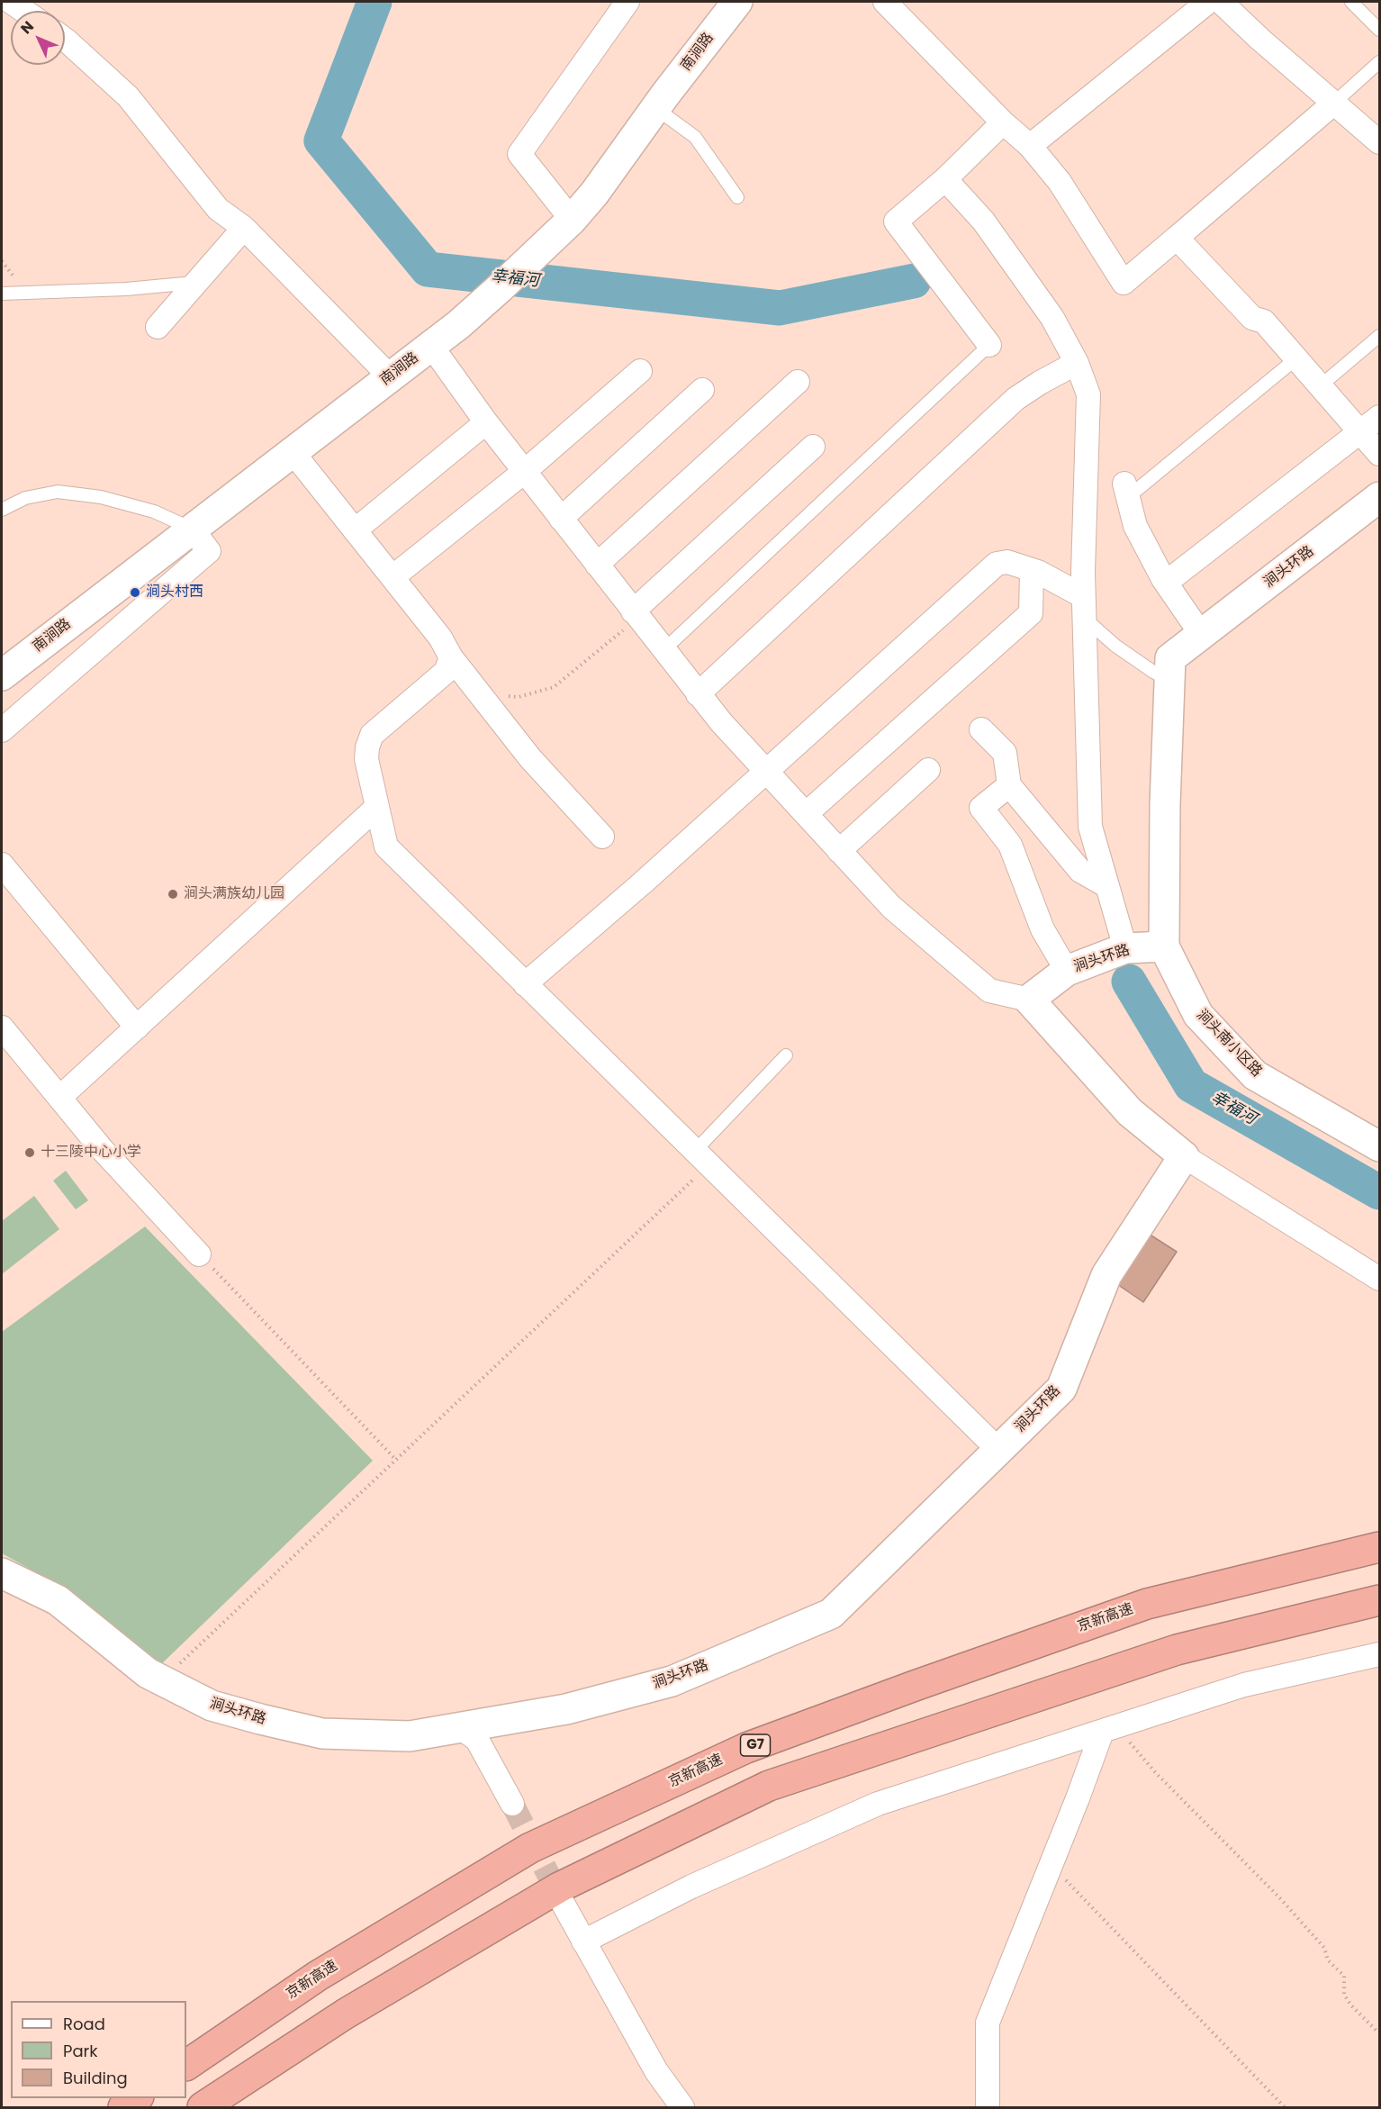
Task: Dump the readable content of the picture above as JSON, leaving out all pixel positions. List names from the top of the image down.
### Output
{
  "streets": {
    "highway": ["京新高速", "G7"],
    "street": ["南涧路", "涧头环路", "涧头南小区路"]
  },
  "crossings": [
    ["涧头环路", "涧头南小区路"]
  ],
  "water": ["幸福河"],
  "places": ["涧头村西", "涧头满族幼儿园", "十三陵中心小学"],
  "legend": ["Road", "Park", "Building"],
  "north": "top left"
}
